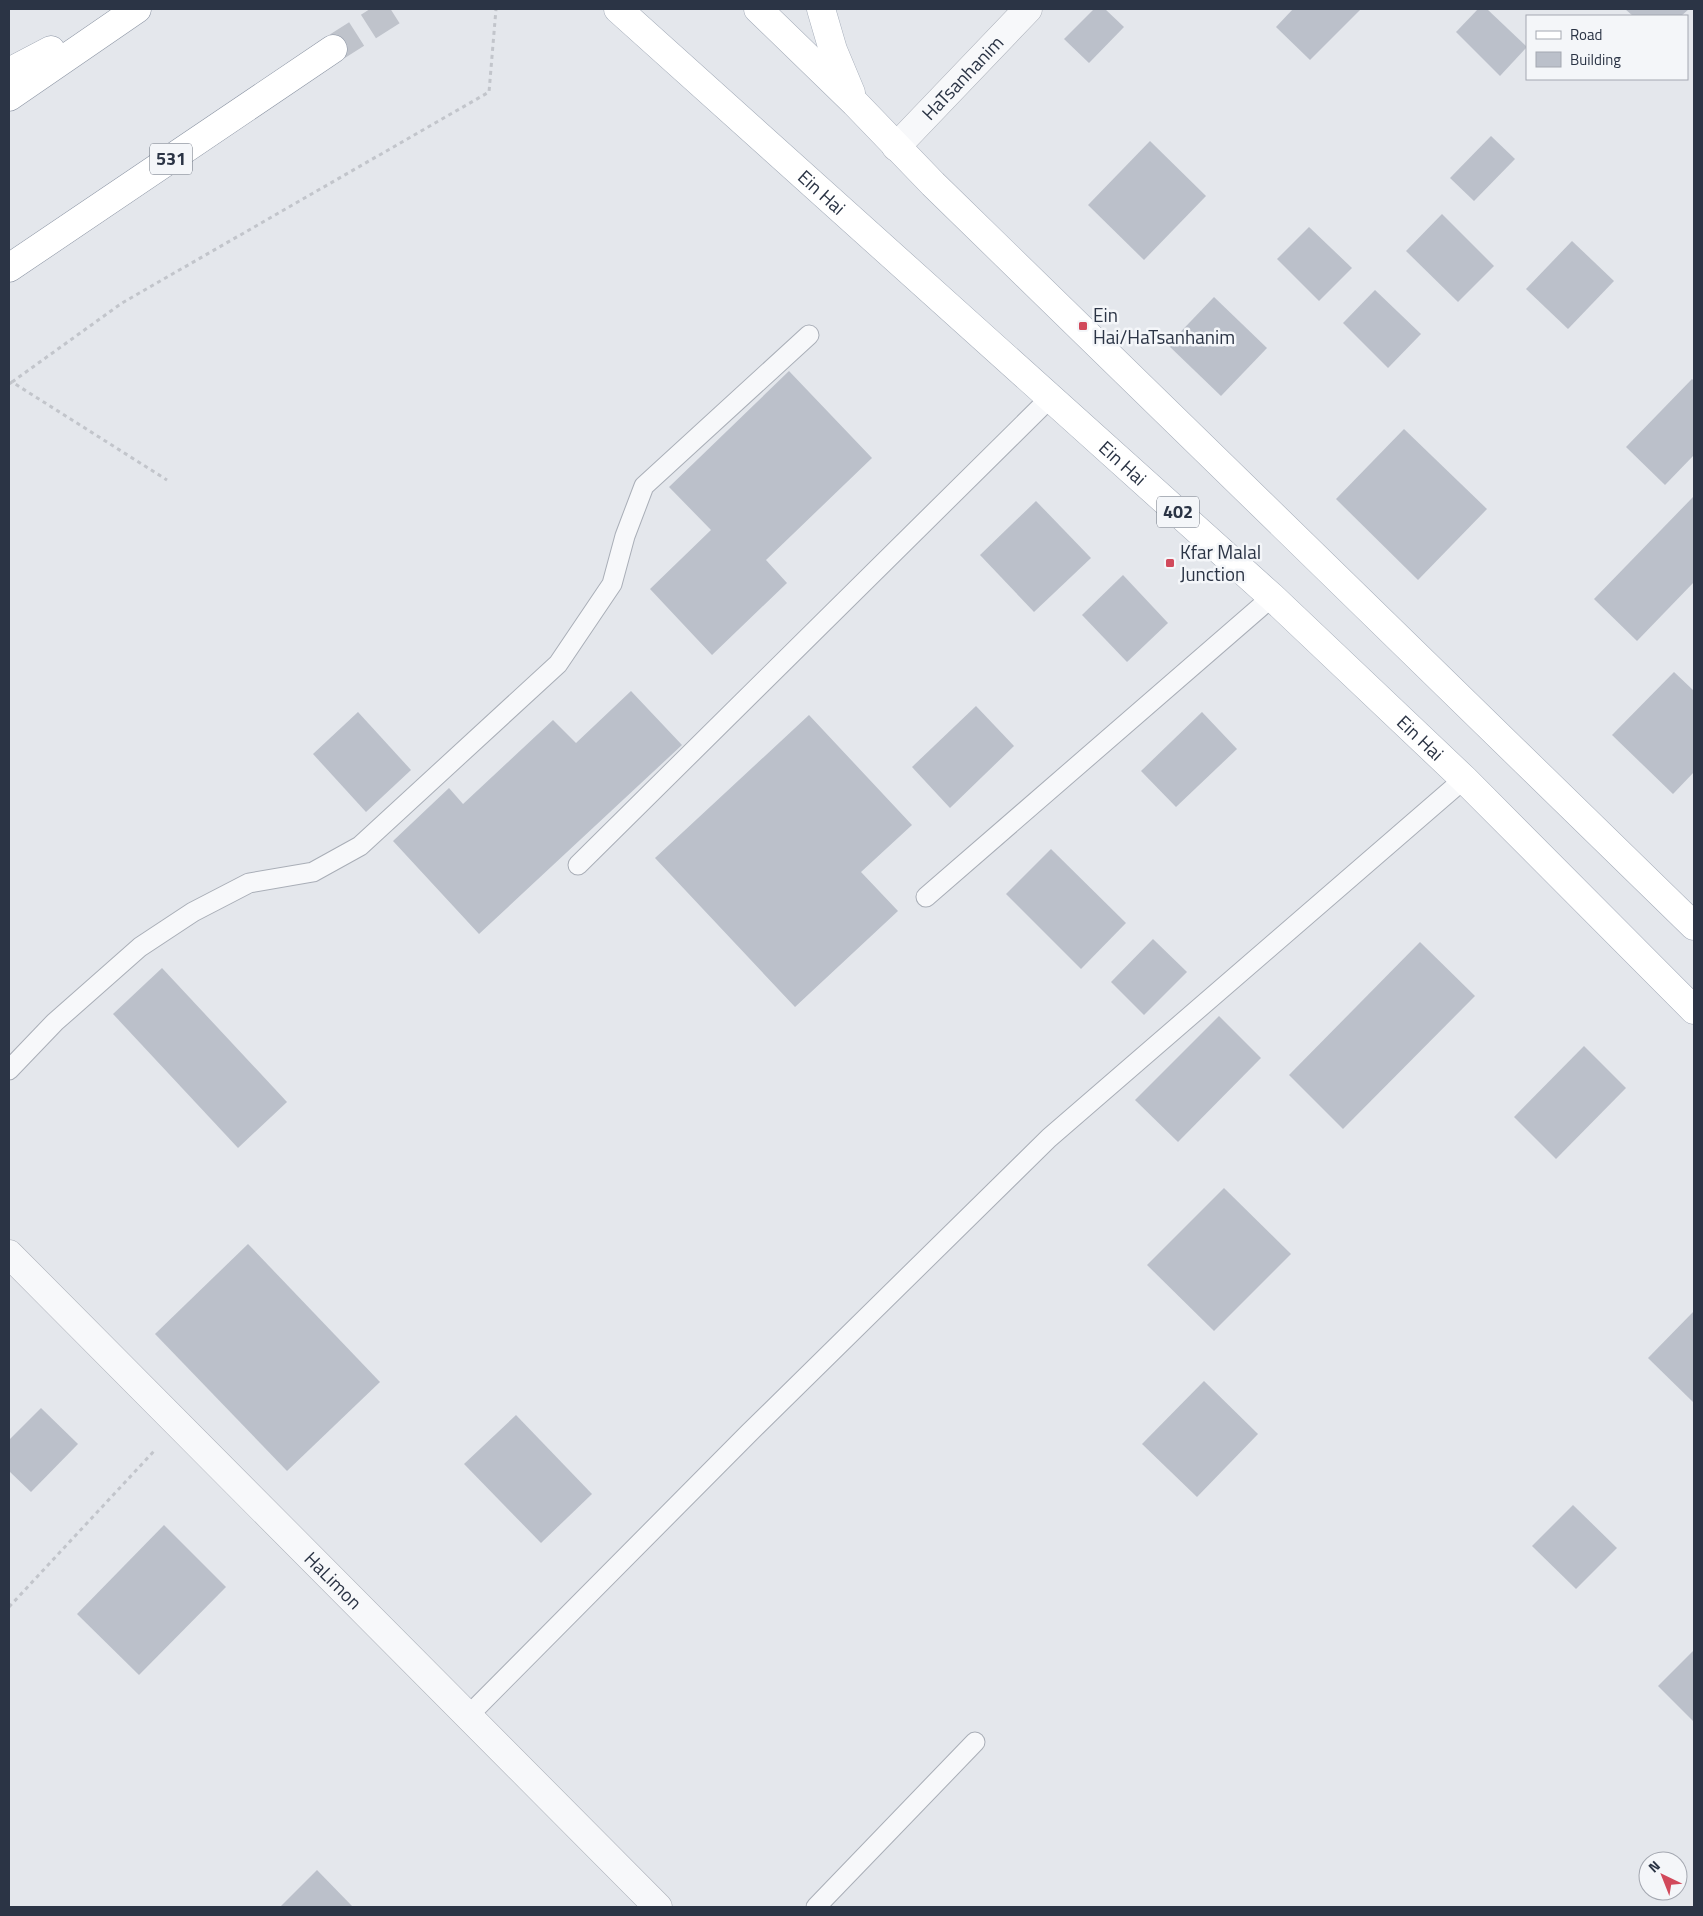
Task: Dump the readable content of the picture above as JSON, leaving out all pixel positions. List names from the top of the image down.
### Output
{
  "streets": {
    "main road": ["531", "Ein Hai", "402"],
    "street": ["HaTsanhanim", "HaLimon"]
  },
  "places": {
    "transit": ["Ein Hai/HaTsanhanim", "Kfar Malal Junction"]
  },
  "legend": ["Road", "Building"],
  "north": "top left"
}
